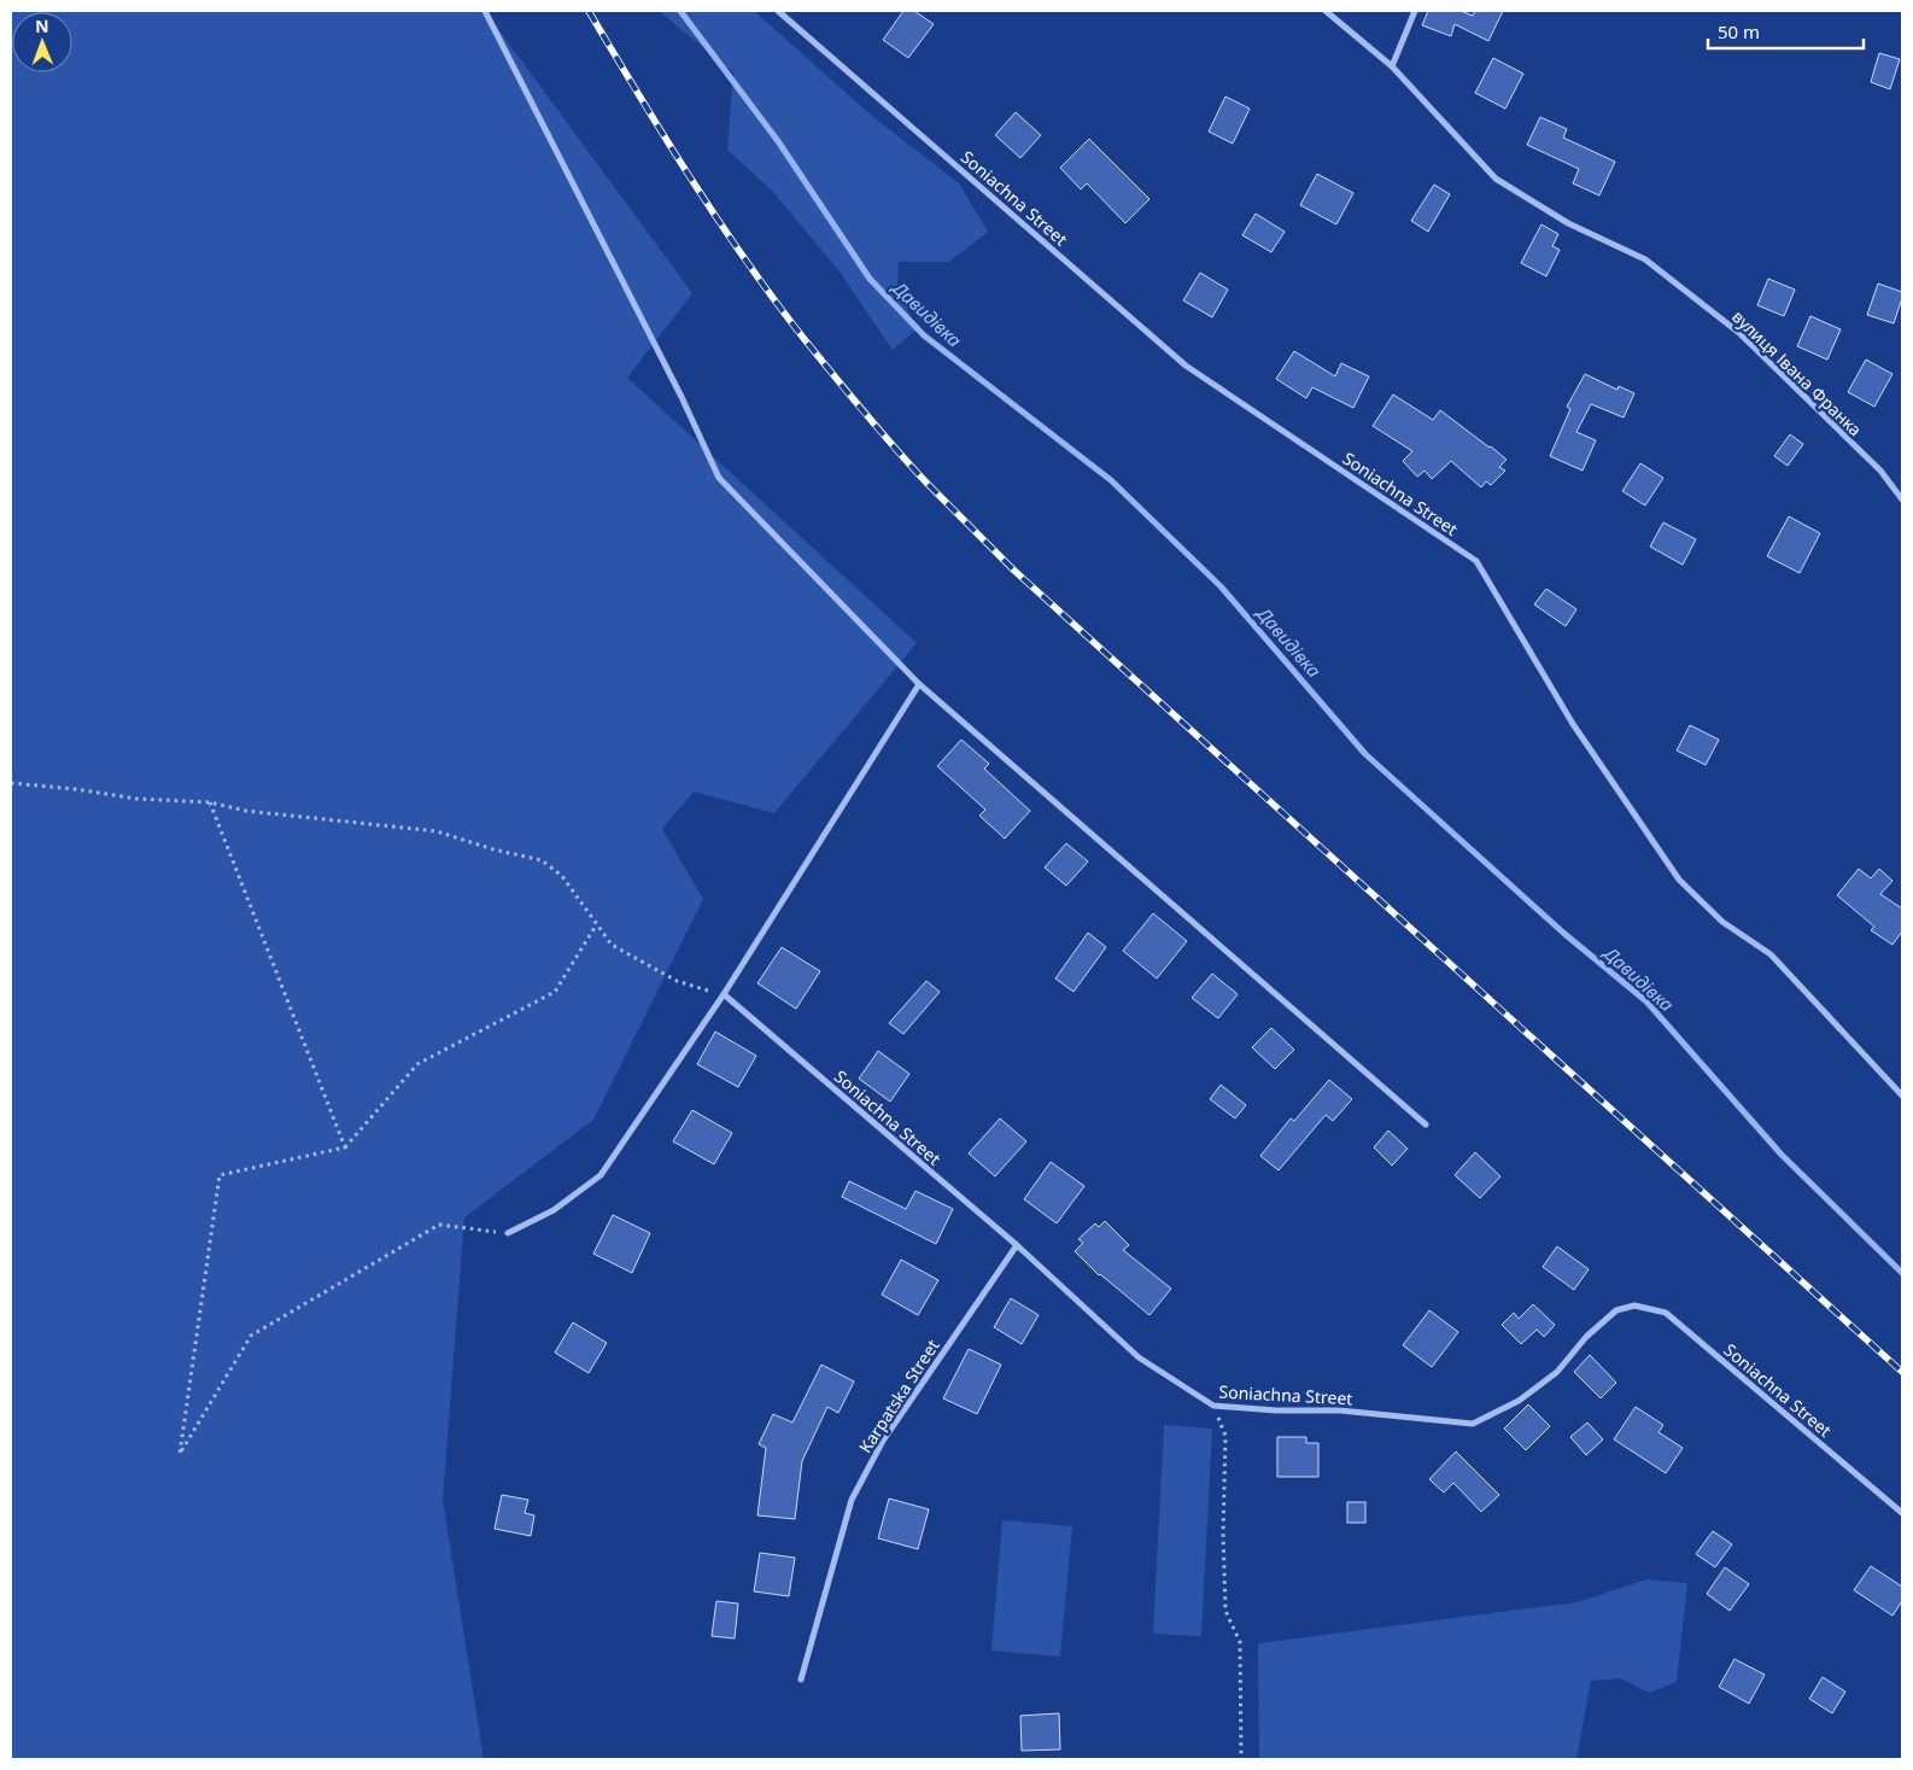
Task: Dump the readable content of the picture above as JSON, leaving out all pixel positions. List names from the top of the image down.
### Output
{
  "streets": {
    "street": ["Soniachna Street", "вулиця Івана Франка", "Karpatska Street"]
  },
  "crossings": [
    ["Soniachna Street", "Karpatska Street"]
  ],
  "water": ["Давидівка"],
  "scale_bar": "50 m",
  "north": "top"
}
